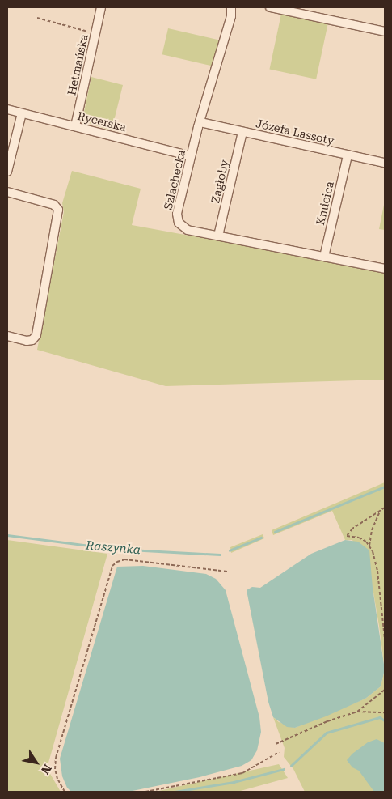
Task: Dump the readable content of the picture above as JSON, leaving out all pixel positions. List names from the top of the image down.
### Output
{
  "streets": {
    "street": [
      "Hetmańska",
      "Rycerska",
      "Józefa Lassoty",
      "Szlachecka",
      "Zagłoby",
      "Kmicica"
    ]
  },
  "crossings": [
    ["Hetmańska", "Rycerska"],
    ["Rycerska", "Szlachecka"],
    ["Józefa Lassoty", "Szlachecka"],
    ["Józefa Lassoty", "Zagłoby"],
    ["Józefa Lassoty", "Kmicica"],
    ["Szlachecka", "Zagłoby"],
    ["Szlachecka", "Kmicica"]
  ],
  "water": ["Raszynka"],
  "north": "bottom right"
}
